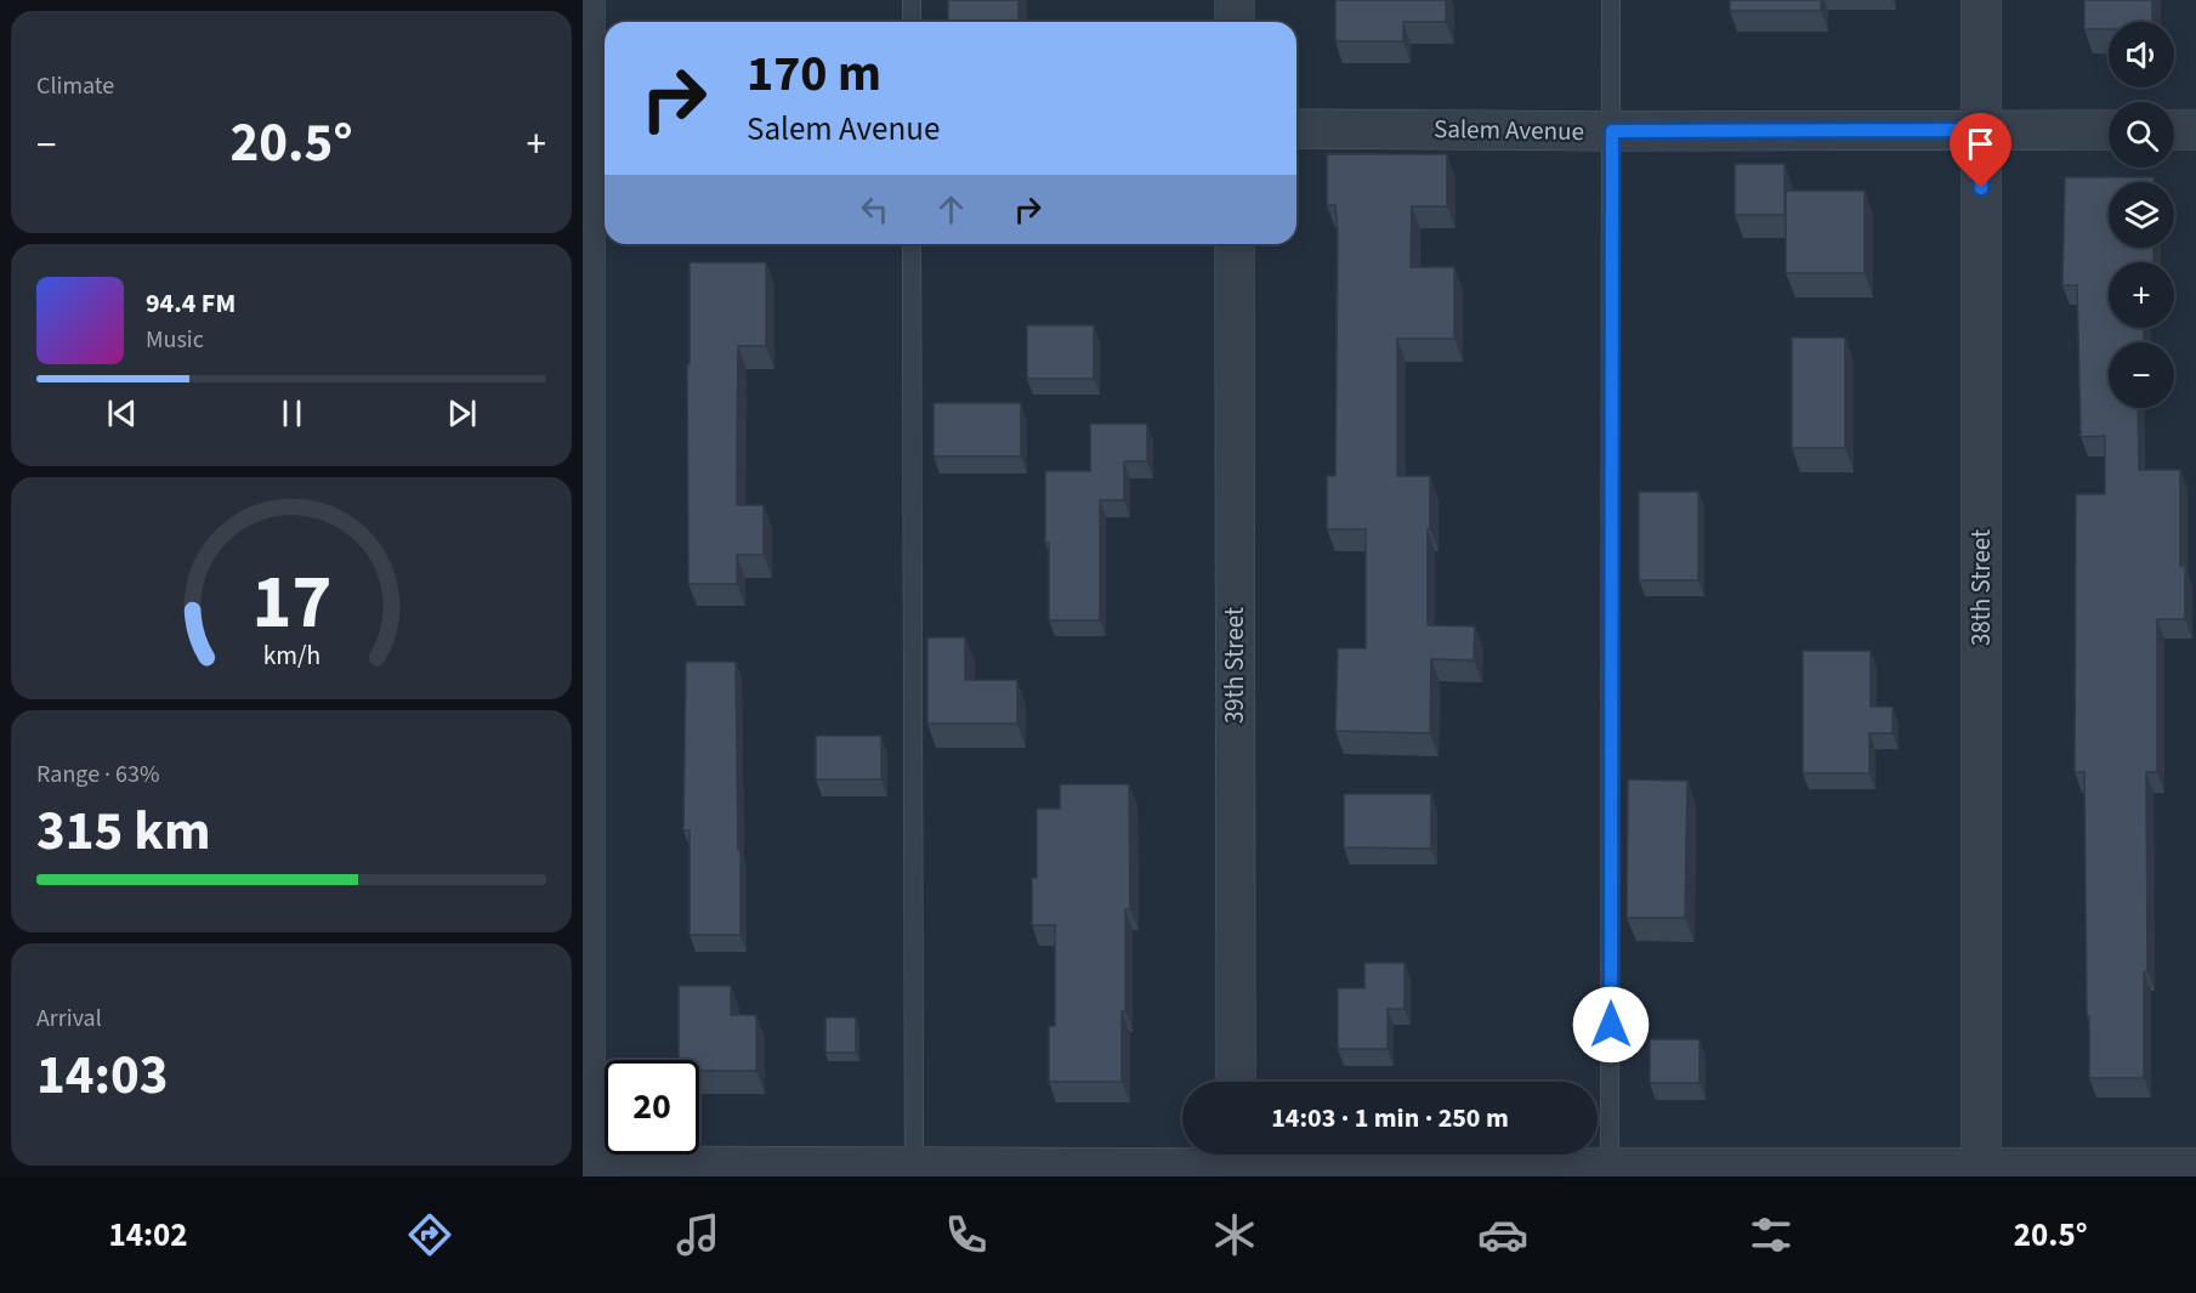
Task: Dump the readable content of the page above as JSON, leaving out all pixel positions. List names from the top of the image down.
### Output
{
  "streets": {
    "street": ["Salem Avenue", "38th Street", "39th Street"]
  },
  "crossings": [
    ["Salem Avenue", "38th Street"]
  ],
  "page": {
    "tile": [
      "Climate",
      ["Range · 63%", "315 km"],
      ["Arrival", "14:03"]
    ],
    "map_buttons": ["+", "−"],
    "turn": ["170 m", "Salem Avenue"],
    "heat": ["−", "20.5°", "+"],
    "song": ["94.4 FM", "Music"],
    "limit": "20",
    "trip": "14:03 · 1 min · 250 m",
    "tabs": ["14:02", "20.5°"],
    "gauge": ["17", "km/h"]
  }
}
